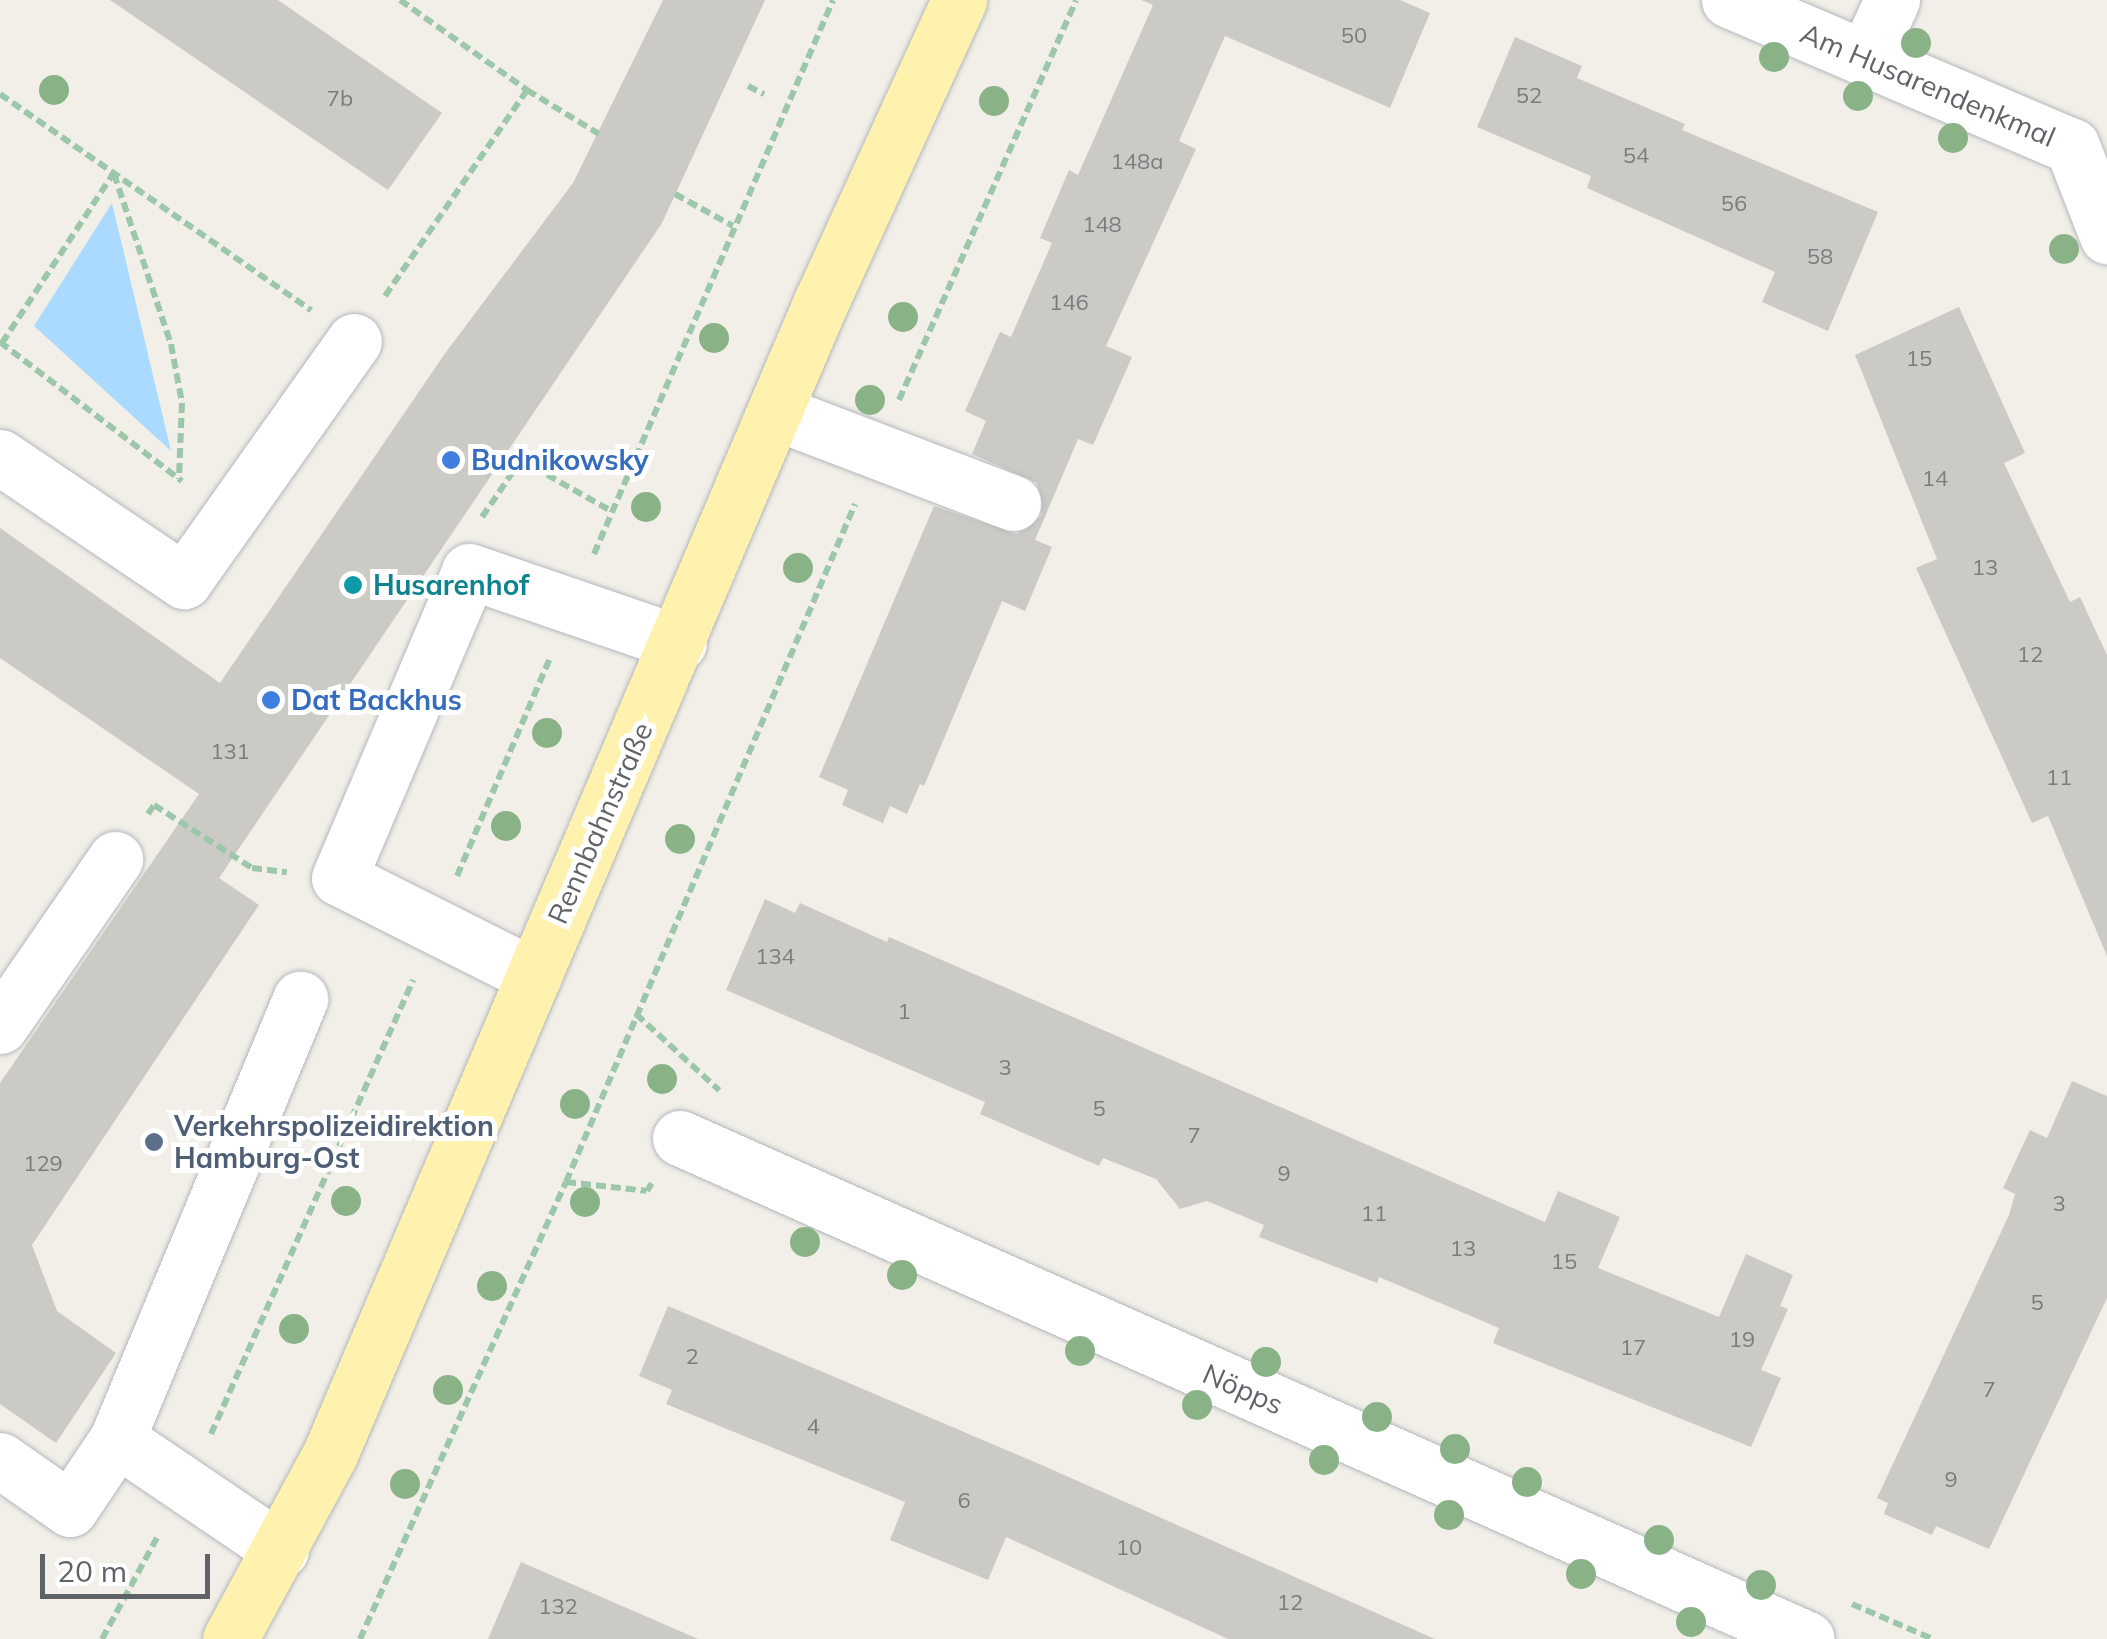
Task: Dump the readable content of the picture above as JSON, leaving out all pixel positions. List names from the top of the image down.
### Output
{
  "streets": {
    "main road": ["Rennbahnstraße"],
    "street": ["Am Husarendenkmal", "Nöpps"]
  },
  "places": [
    "Budnikowsky",
    "Husarenhof",
    "Dat Backhus",
    "Verkehrspolizeidirektion Hamburg-Ost"
  ],
  "house_numbers": [
    "50",
    "52",
    "7b",
    "54",
    "148a",
    "56",
    "148",
    "58",
    "146",
    "15",
    "14",
    "13",
    "12",
    "131",
    "11",
    "134",
    "1",
    "3",
    "5",
    "7",
    "129",
    "9",
    "3",
    "11",
    "13",
    "15",
    "5",
    "19",
    "17",
    "2",
    "7",
    "4",
    "9",
    "6",
    "10",
    "12",
    "132"
  ],
  "scale_bar": "20 m"
}
